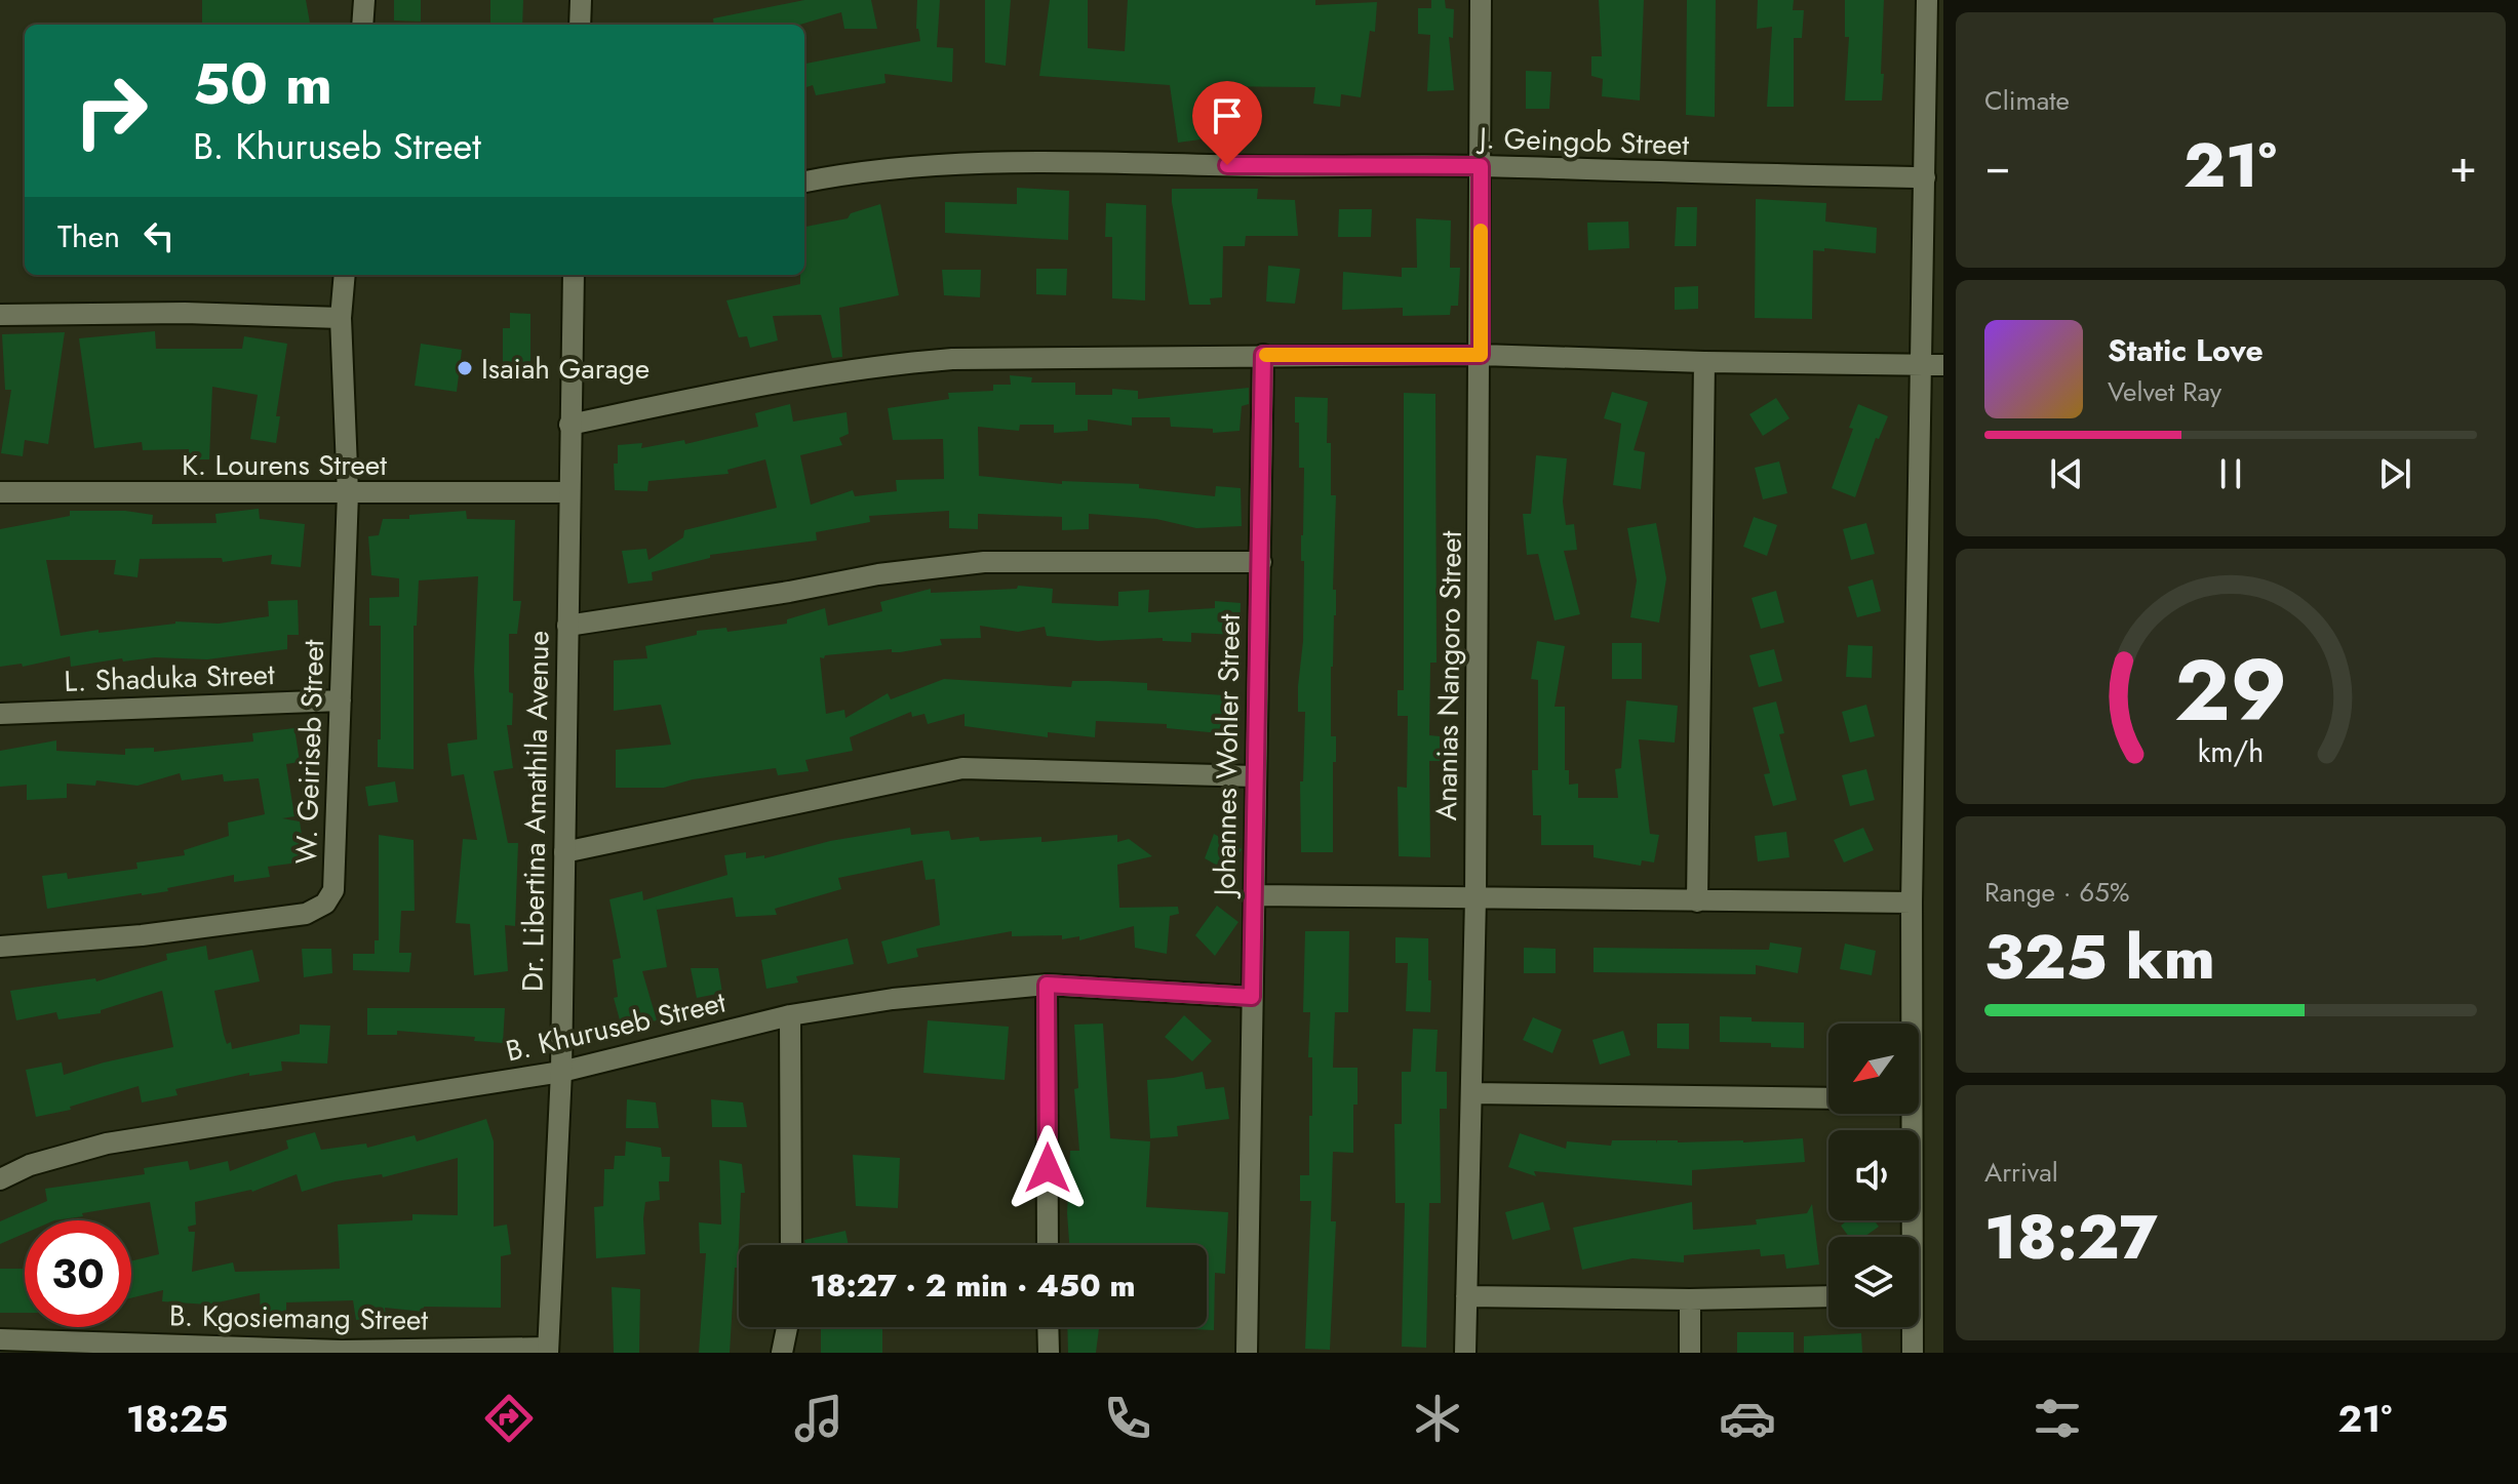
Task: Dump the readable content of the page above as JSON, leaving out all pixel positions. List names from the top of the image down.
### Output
{
  "streets": {
    "street": [
      "J. Geingob Street",
      "K. Lourens Street",
      "Ananias Nangoro Street",
      "L. Shaduka Street",
      "W. Geiriseb Street",
      "Johannes Wohler Street",
      "Dr. Libertina Amathila Avenue",
      "B. Khuruseb Street",
      "B. Kgosiemang Street"
    ]
  },
  "crossings": [
    ["J. Geingob Street", "Ananias Nangoro Street"],
    ["K. Lourens Street", "W. Geiriseb Street"],
    ["K. Lourens Street", "Dr. Libertina Amathila Avenue"],
    ["L. Shaduka Street", "W. Geiriseb Street"],
    ["Johannes Wohler Street", "B. Khuruseb Street"],
    ["Dr. Libertina Amathila Avenue", "B. Khuruseb Street"],
    ["Dr. Libertina Amathila Avenue", "B. Kgosiemang Street"]
  ],
  "places": ["Isaiah Garage"],
  "north": "bottom left",
  "page": {
    "tile": [
      "Climate",
      ["Range · 65%", "325 km"],
      ["Arrival", "18:27"]
    ],
    "turn": ["50 m", "B. Khuruseb Street"],
    "heat": ["−", "21°", "+"],
    "then": "Then",
    "song": ["Static Love", "Velvet Ray"],
    "limit": "30",
    "trip": "18:27 · 2 min · 450 m",
    "tabs": ["18:25", "21°"],
    "gauge": ["29", "km/h"]
  }
}
